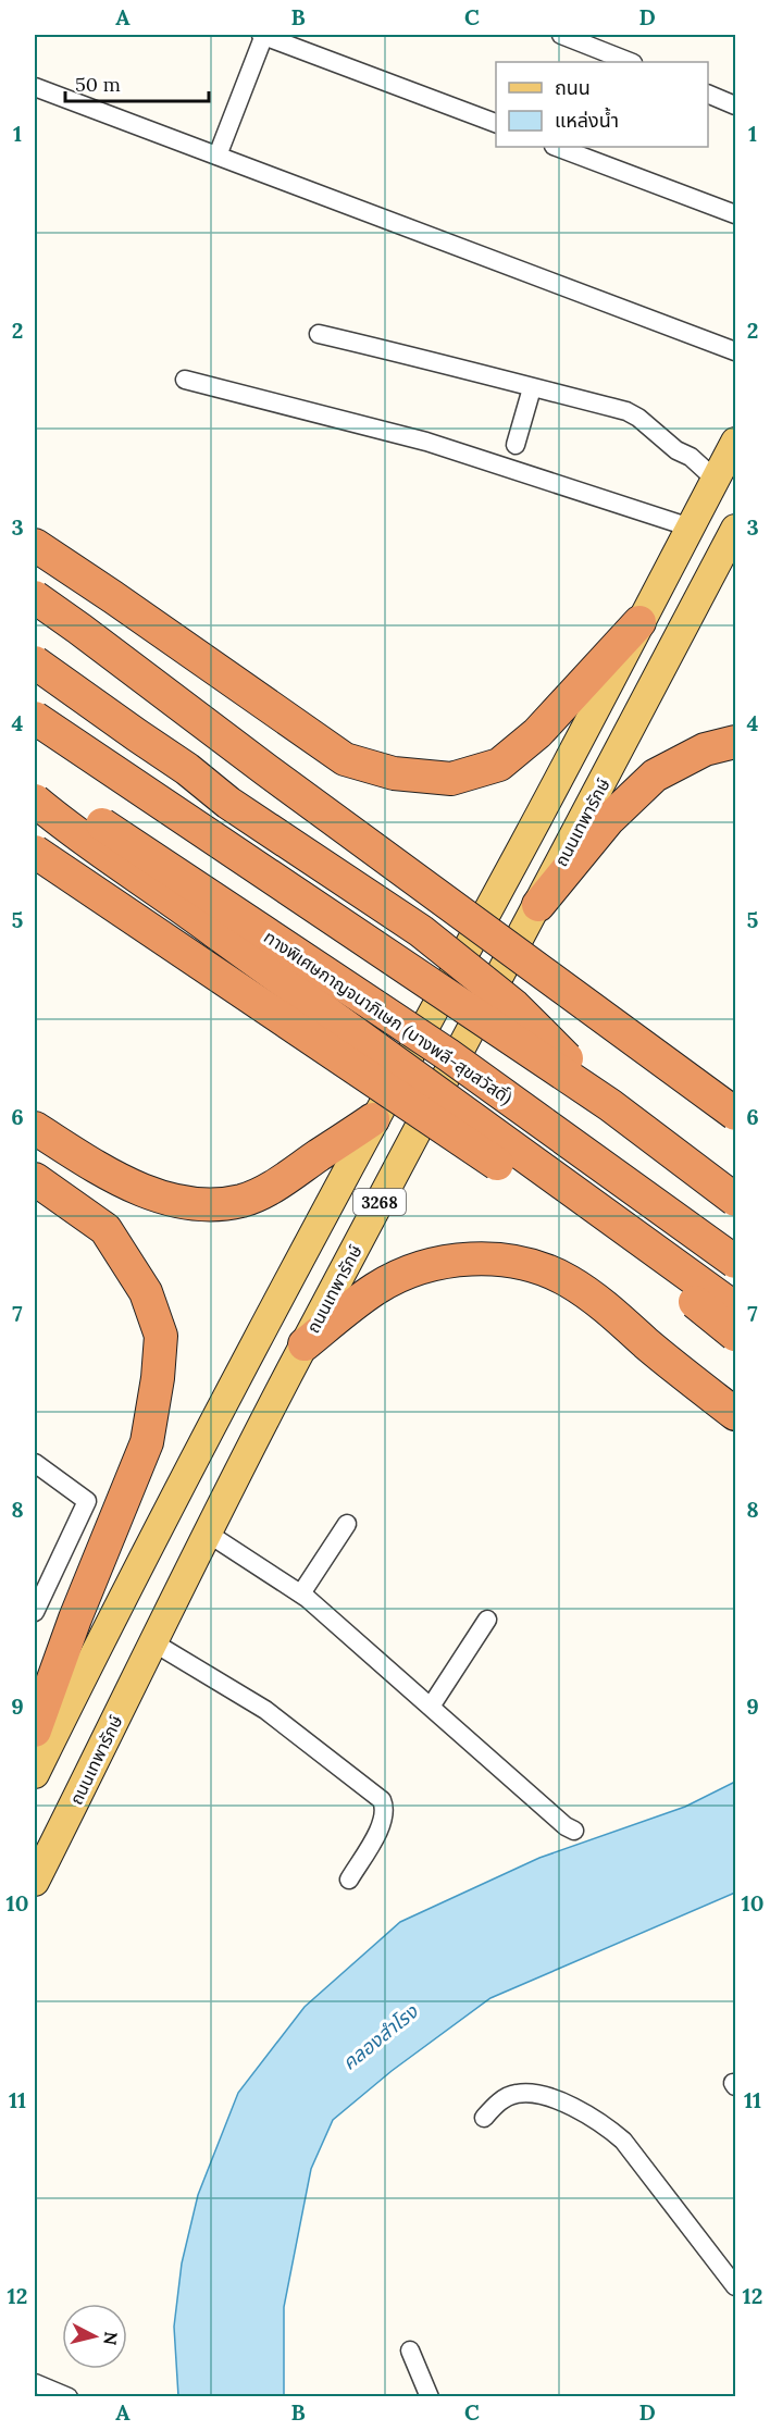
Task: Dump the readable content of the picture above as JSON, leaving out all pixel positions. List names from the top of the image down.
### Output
{
  "streets": {
    "highway": ["ทางพิเศษกาญจนาภิเษก (บางพลี-สุขสวัสดิ์)"],
    "main road": ["ถนนเทพารักษ์", "3268"]
  },
  "water": ["คลองสำโรง"],
  "legend": ["ถนน", "แหล่งน้ำ"],
  "scale_bar": "50 m",
  "north": "right",
  "grid": {
    "columns": [
      "A",
      "B",
      "C",
      "D"
    ],
    "rows": [
      "1",
      "2",
      "3",
      "4",
      "5",
      "6",
      "7",
      "8",
      "9",
      "10",
      "11",
      "12"
    ]
  }
}
